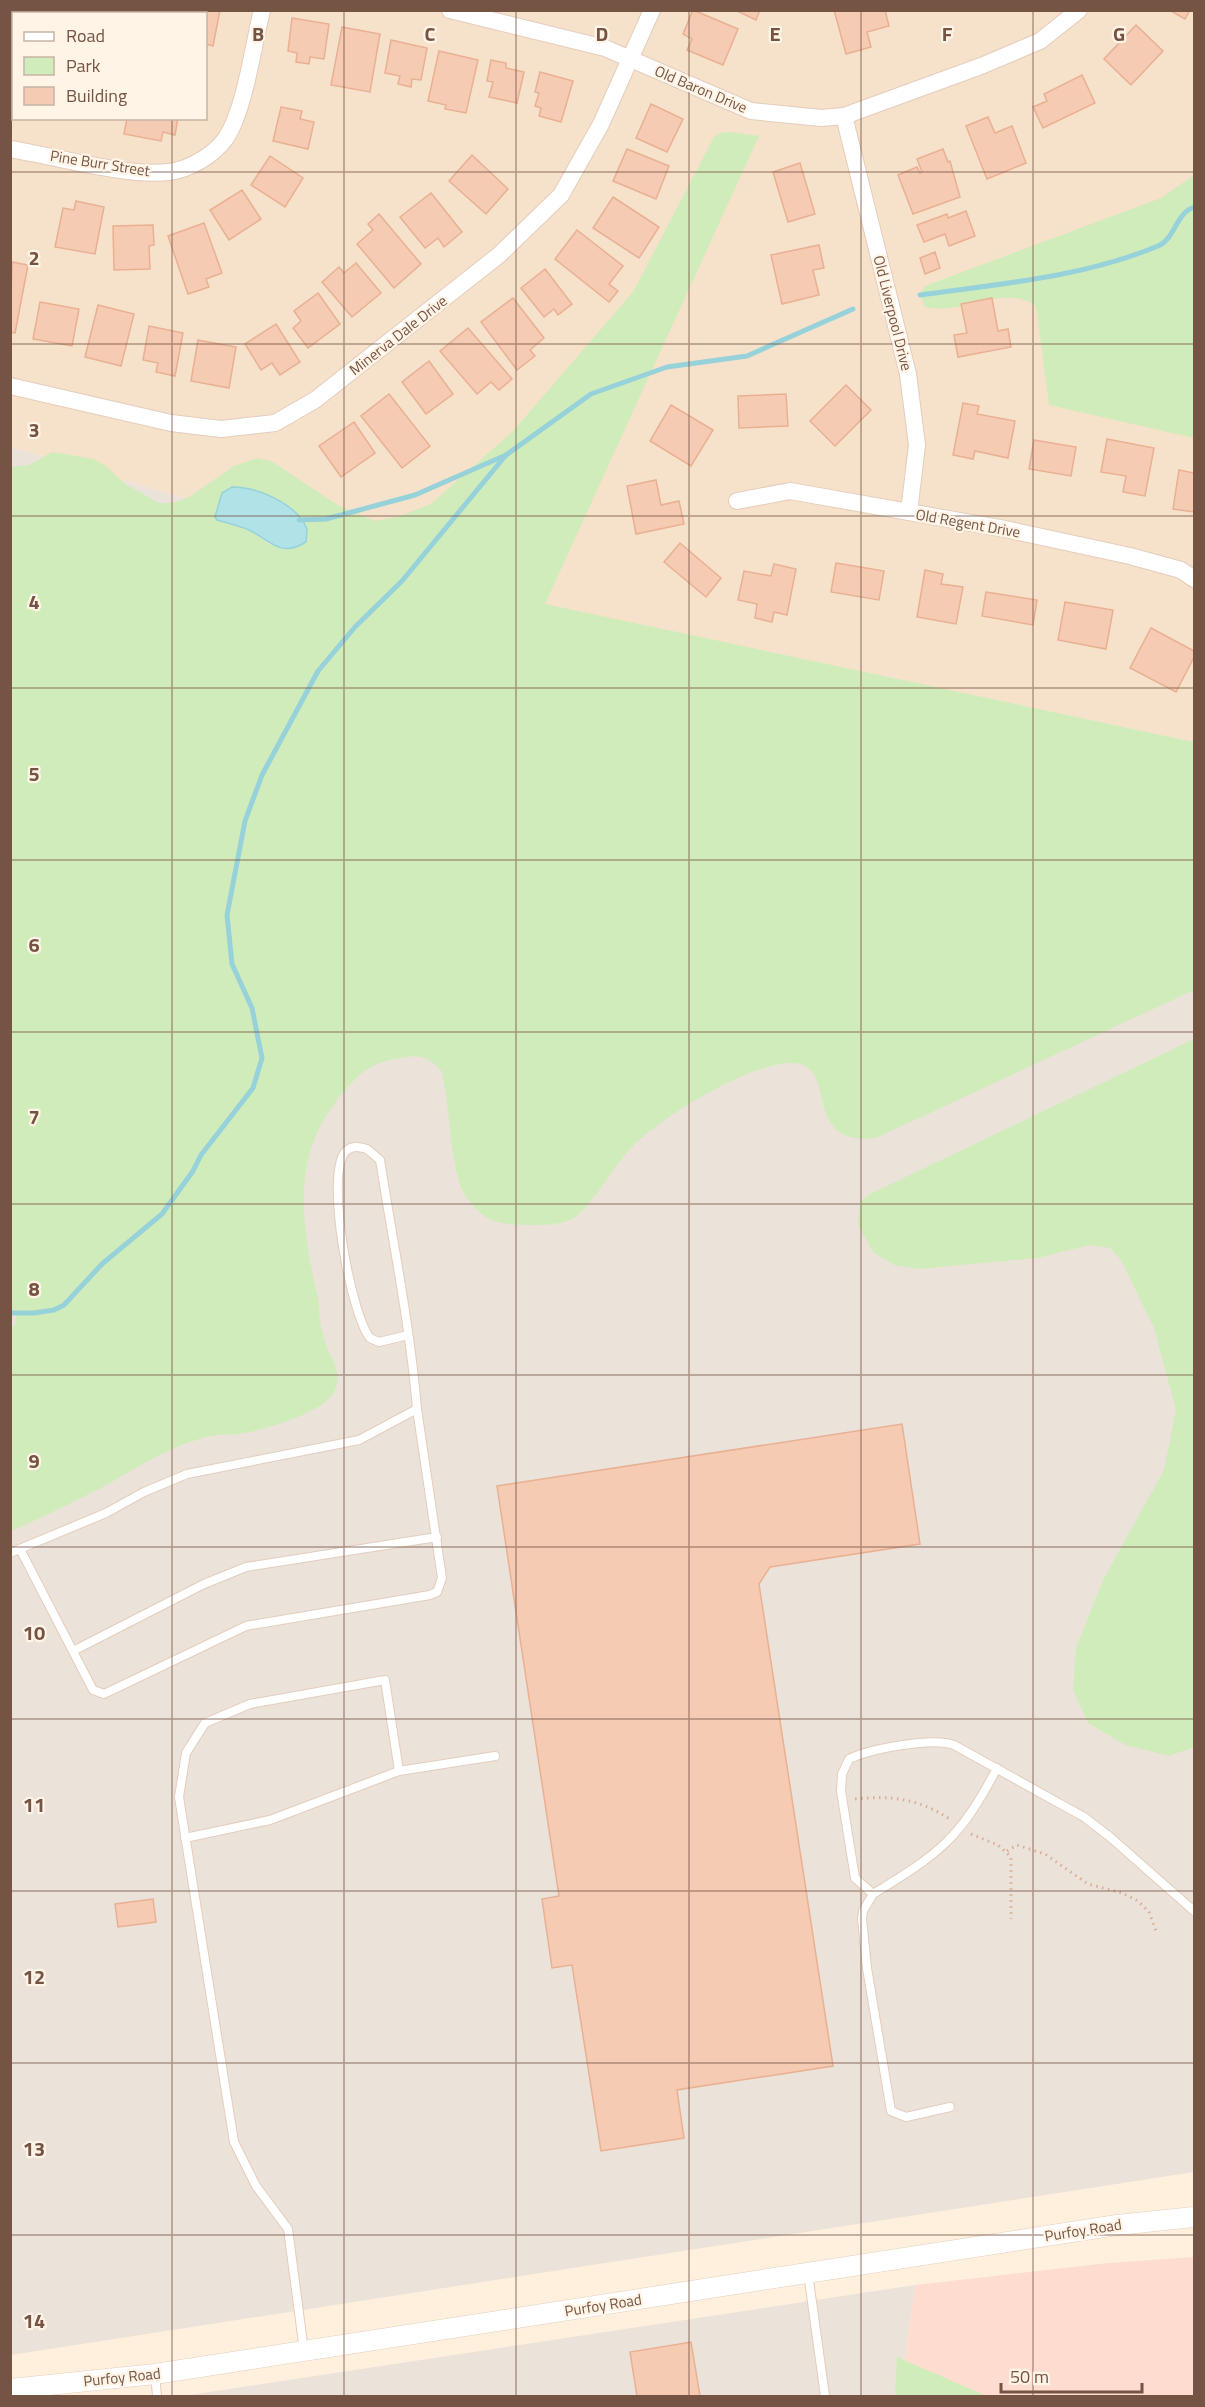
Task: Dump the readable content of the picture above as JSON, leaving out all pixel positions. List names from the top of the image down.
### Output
{
  "streets": {
    "street": [
      "Old Baron Drive",
      "Pine Burr Street",
      "Old Liverpool Drive",
      "Minerva Dale Drive",
      "Old Regent Drive",
      "Purfoy Road"
    ]
  },
  "crossings": [
    ["Old Baron Drive", "Old Liverpool Drive"],
    ["Old Baron Drive", "Minerva Dale Drive"],
    ["Old Liverpool Drive", "Old Regent Drive"]
  ],
  "legend": ["Road", "Park", "Building"],
  "scale_bar": "50 m",
  "grid": {
    "columns": [
      "B",
      "C",
      "D",
      "E",
      "F",
      "G"
    ],
    "rows": [
      "2",
      "3",
      "4",
      "5",
      "6",
      "7",
      "8",
      "9",
      "10",
      "11",
      "12",
      "13",
      "14"
    ]
  }
}
